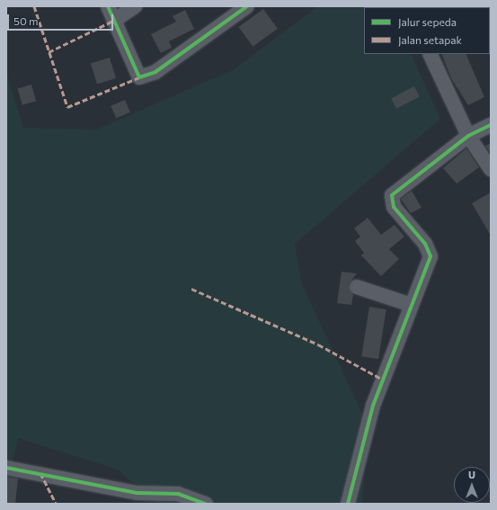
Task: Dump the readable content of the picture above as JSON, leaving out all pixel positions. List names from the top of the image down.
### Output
{
  "legend": ["Jalur sepeda", "Jalan setapak"],
  "scale_bar": "50 m",
  "north": "top"
}
